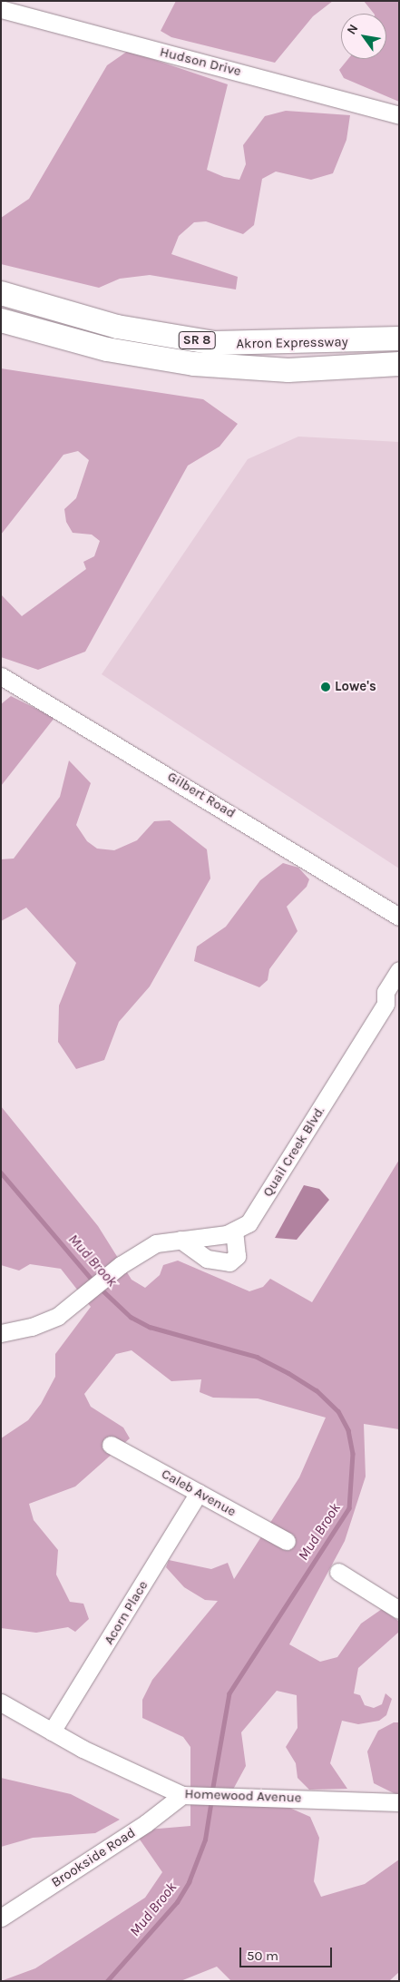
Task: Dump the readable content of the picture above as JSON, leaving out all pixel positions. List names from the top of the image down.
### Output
{
  "streets": {
    "highway": ["SR 8", "Akron Expressway"],
    "street": [
      "Hudson Drive",
      "Gilbert Road",
      "Quail Creek Blvd.",
      "Caleb Avenue",
      "Acorn Place",
      "Homewood Avenue",
      "Brookside Road"
    ]
  },
  "crossings": [
    ["Caleb Avenue", "Acorn Place"],
    ["Acorn Place", "Homewood Avenue"],
    ["Homewood Avenue", "Brookside Road"]
  ],
  "water": ["Mud Brook"],
  "places": ["Lowe's"],
  "scale_bar": "50 m",
  "north": "top left"
}
